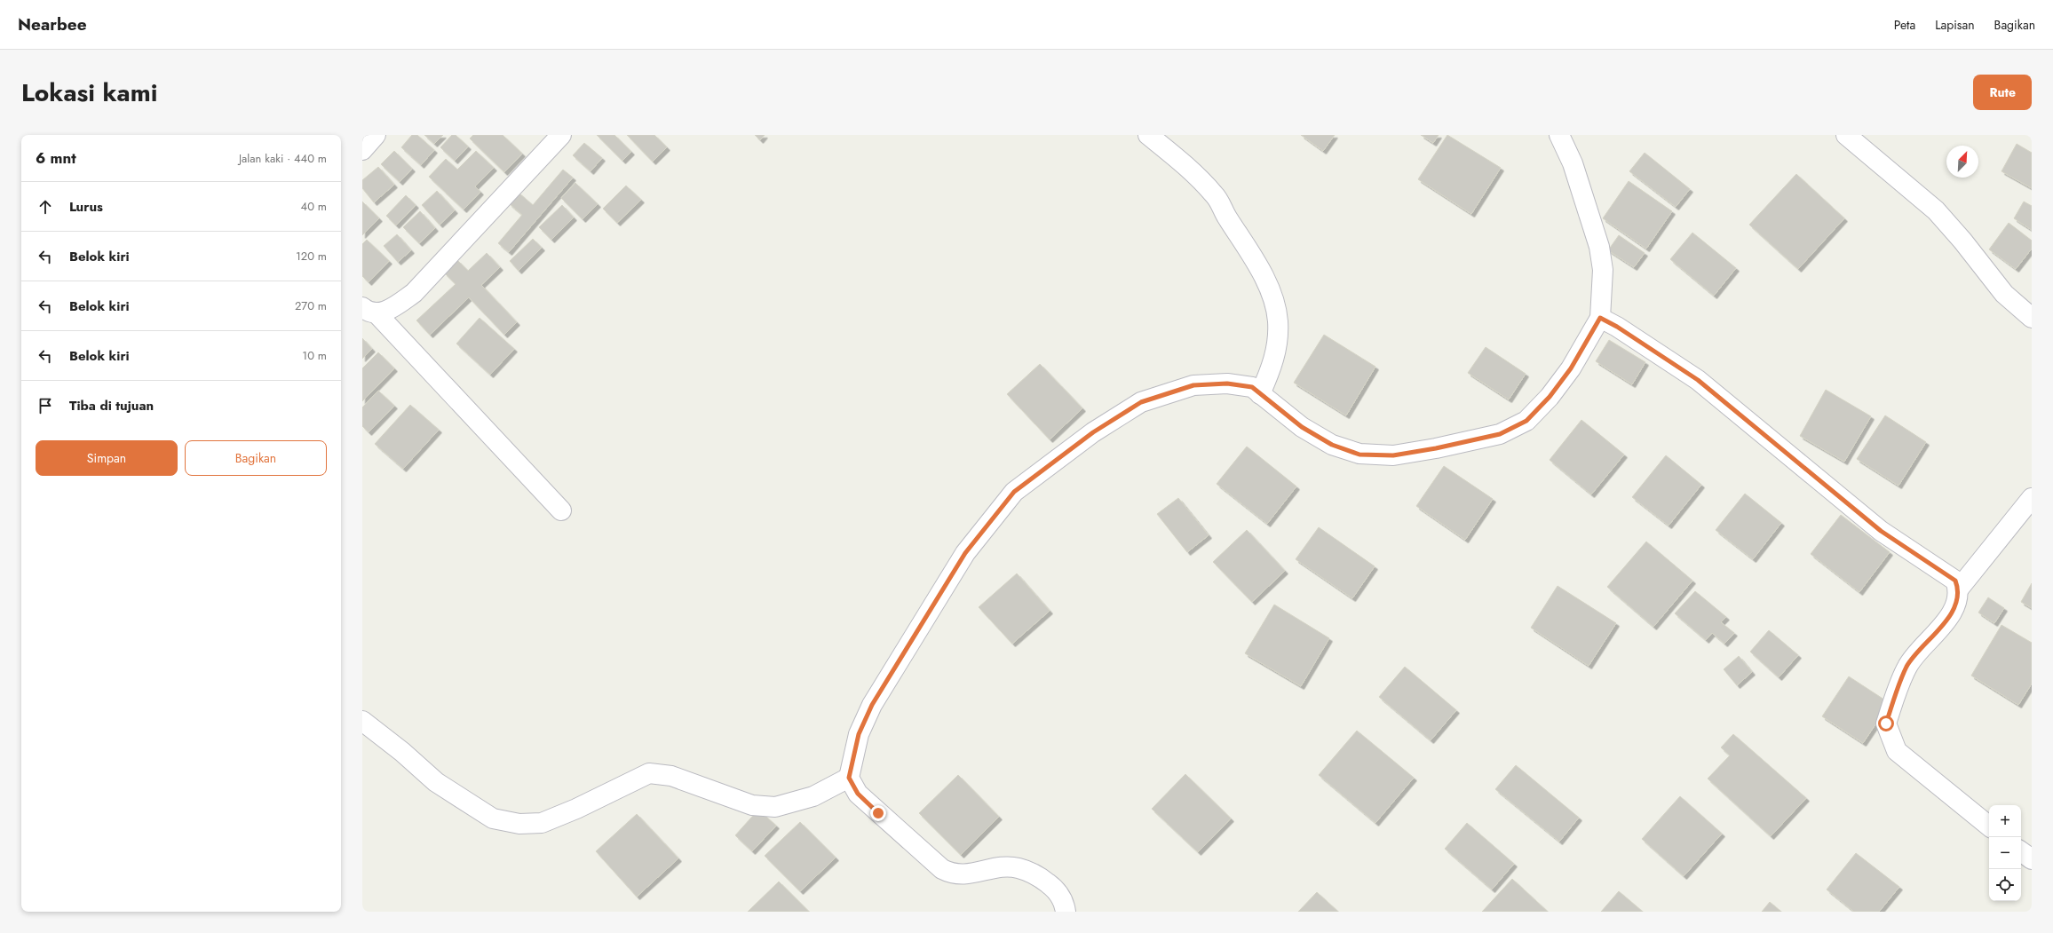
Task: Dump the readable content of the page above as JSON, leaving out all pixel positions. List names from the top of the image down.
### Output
{
  "north": "top right",
  "page": {
    "header": "Nearbee",
    "nav": ["Peta", "Lapisan", "Bagikan"],
    "title": "Lokasi kami",
    "buttons": [
      "Rute",
      ["Simpan", "Bagikan"]
    ],
    "heading": ["6 mnt", "Jalan kaki · 440 m"],
    "list": [
      ["Lurus", "40 m"],
      ["Belok kiri", "120 m"],
      ["Belok kiri", "270 m"],
      ["Belok kiri", "10 m"],
      "Tiba di tujuan"
    ],
    "map_buttons": ["+", "−"]
  }
}
